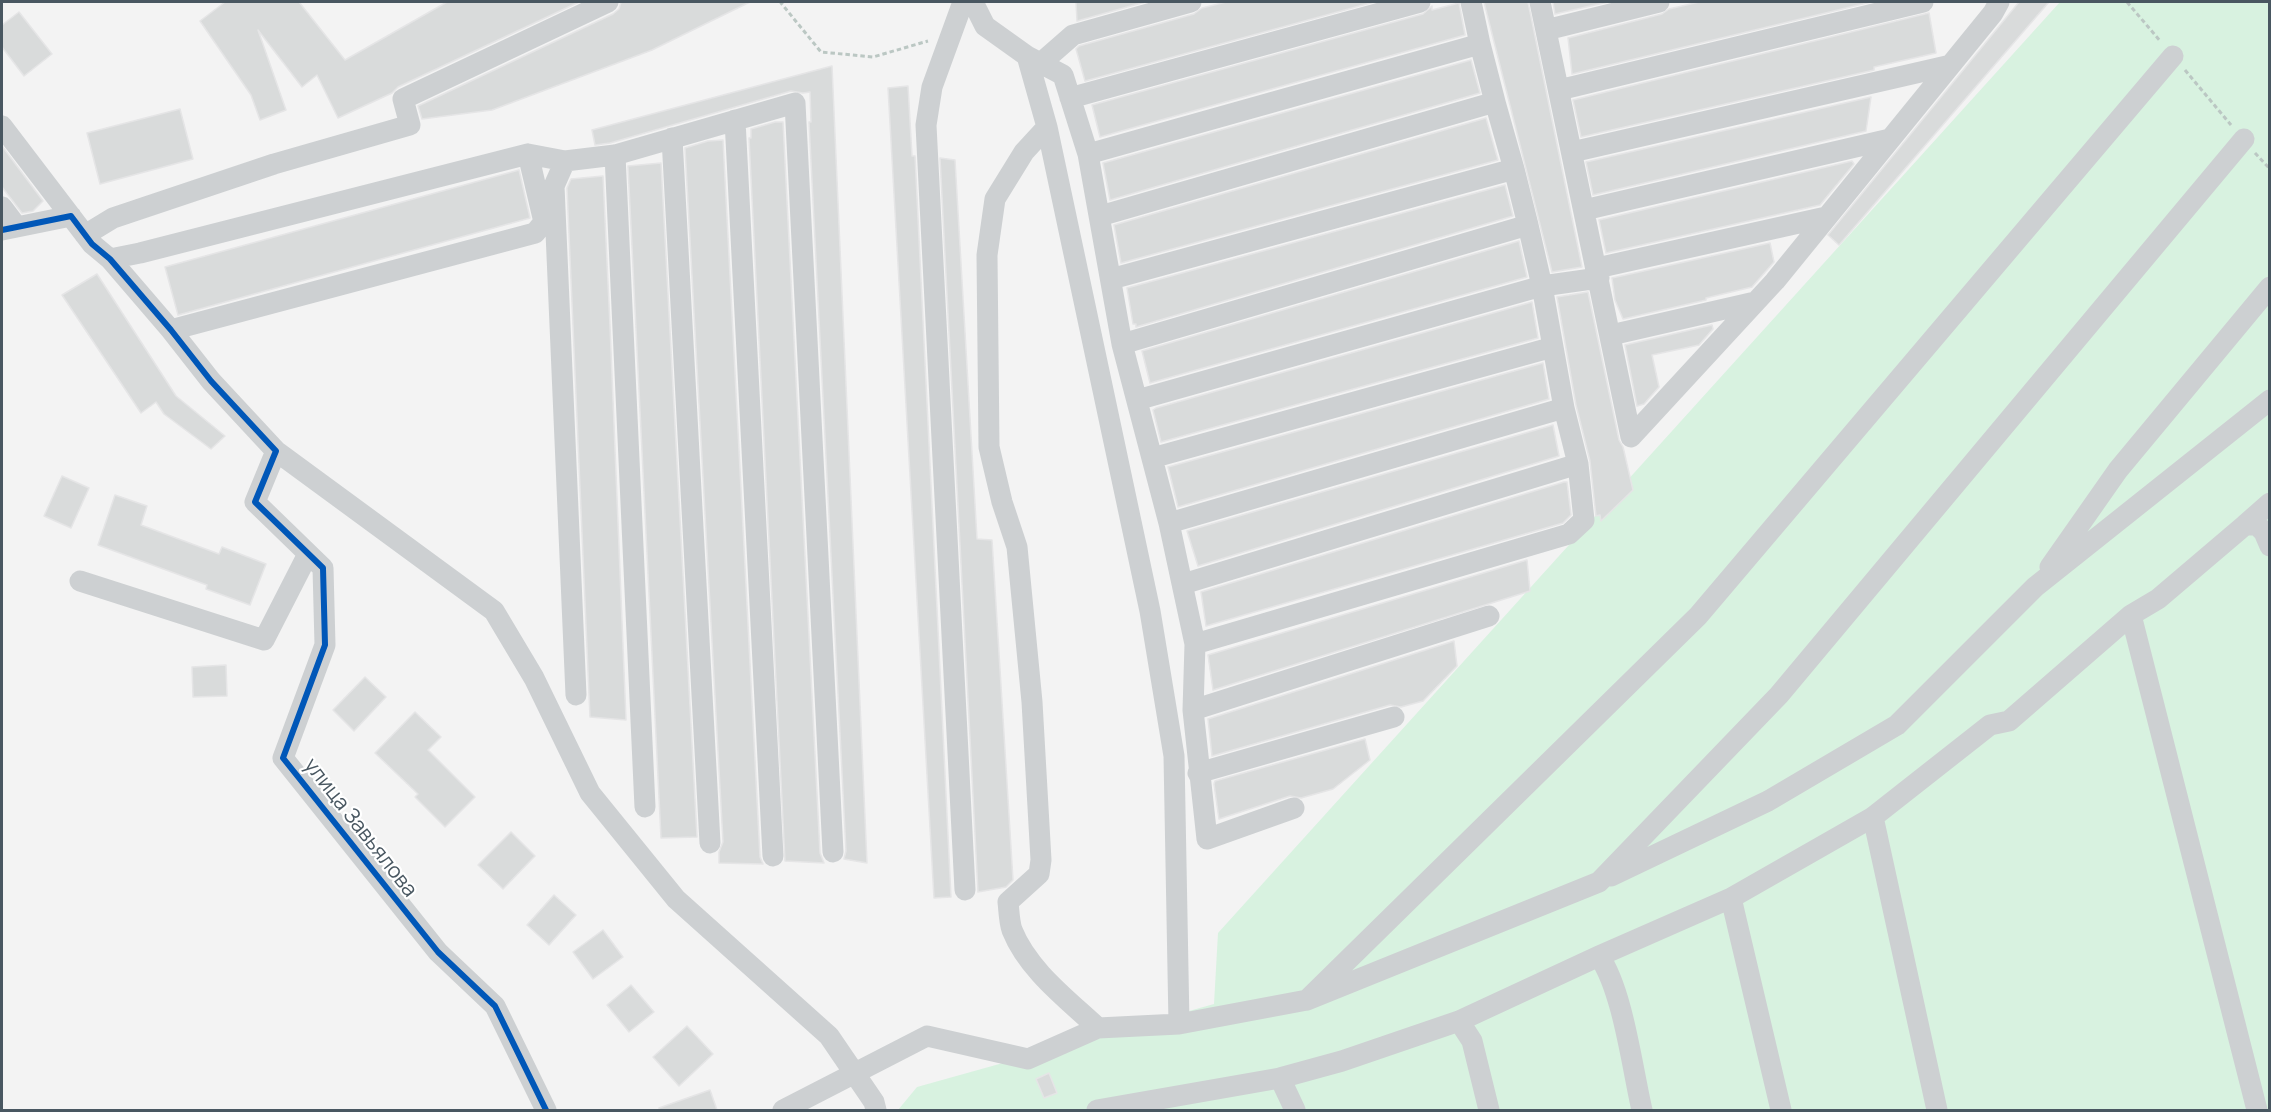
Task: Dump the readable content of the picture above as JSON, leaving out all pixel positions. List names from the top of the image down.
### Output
{
  "streets": {
    "street": ["улица Завьялова"]
  }
}
